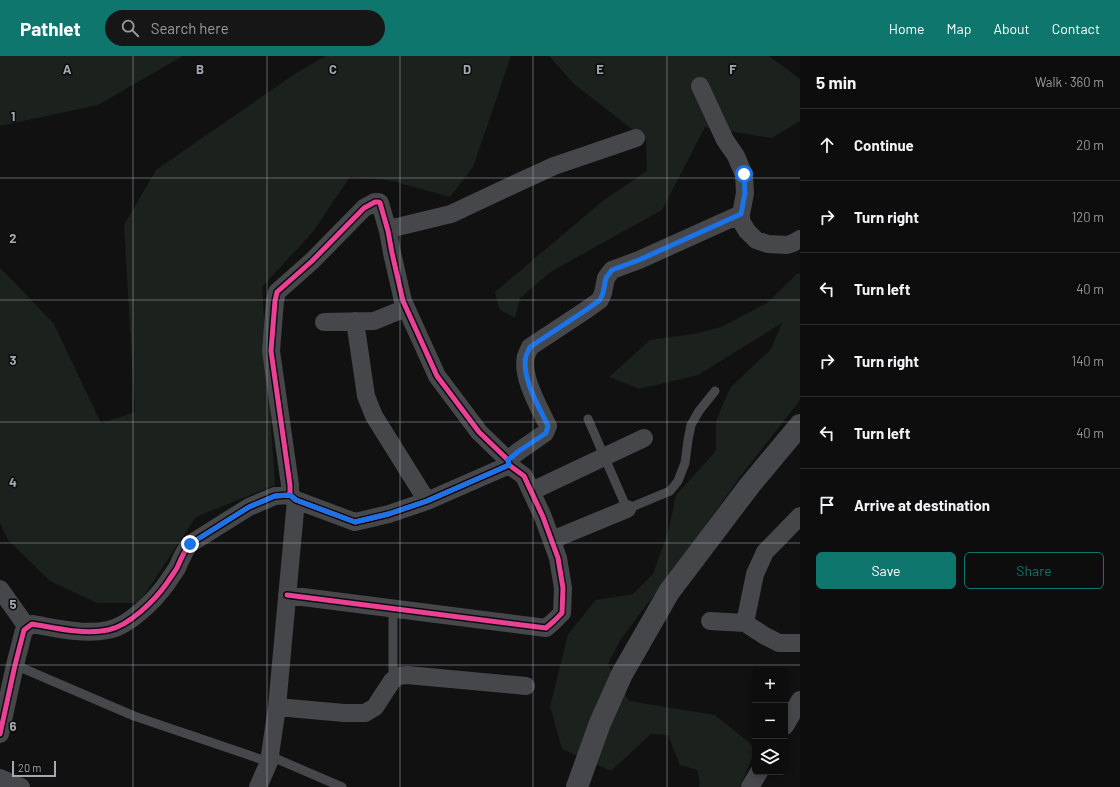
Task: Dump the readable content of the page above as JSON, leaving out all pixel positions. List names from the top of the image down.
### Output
{
  "scale_bar": "20 m",
  "page": {
    "header": "Pathlet",
    "search": "Search here",
    "nav": [
      "Home",
      "Map",
      "About",
      "Contact"
    ],
    "heading": ["5 min", "Walk · 360 m"],
    "list": [
      ["Continue", "20 m"],
      ["Turn right", "120 m"],
      ["Turn left", "40 m"],
      ["Turn right", "140 m"],
      ["Turn left", "40 m"],
      "Arrive at destination"
    ],
    "buttons": ["Save", "Share"],
    "map_buttons": ["+", "−"],
    "scale": "20 m"
  },
  "grid": {
    "columns": [
      "A",
      "B",
      "C",
      "D",
      "E",
      "F"
    ],
    "rows": [
      "1",
      "2",
      "3",
      "4",
      "5",
      "6"
    ]
  }
}
